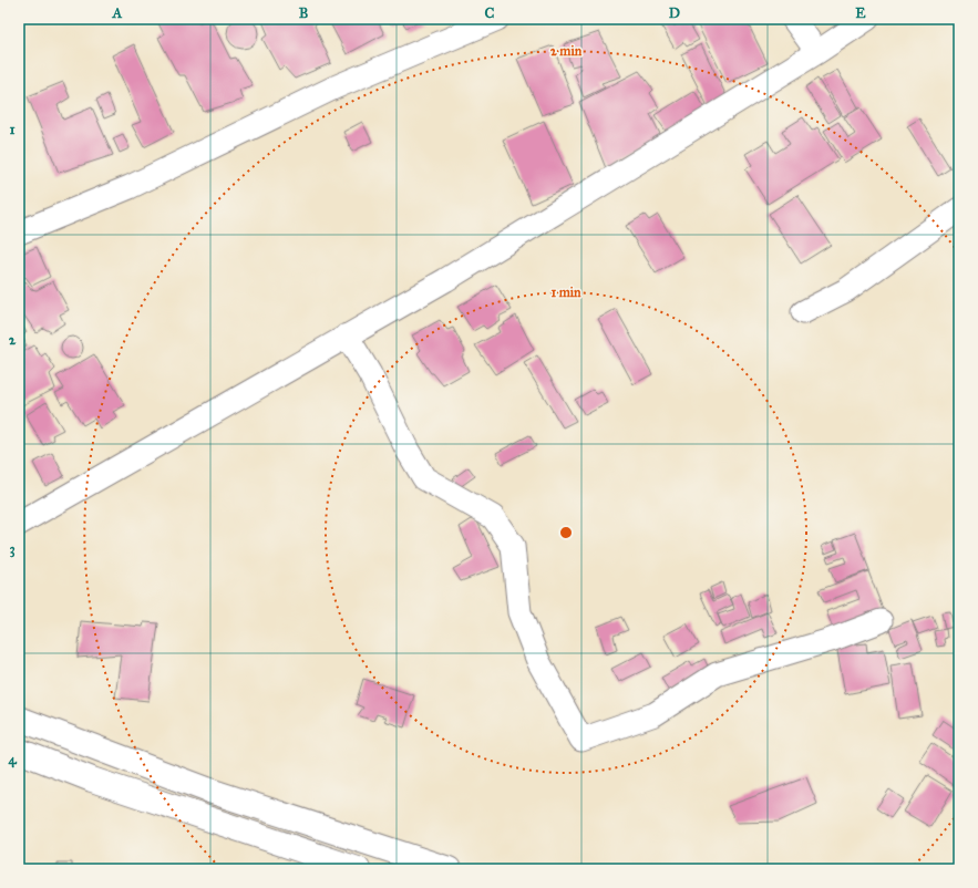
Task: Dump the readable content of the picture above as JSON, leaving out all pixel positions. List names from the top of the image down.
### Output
{
  "grid": {
    "columns": [
      "A",
      "B",
      "C",
      "D",
      "E"
    ],
    "rows": [
      "1",
      "2",
      "3",
      "4"
    ]
  },
  "rings": ["2 min", "1 min"]
}
